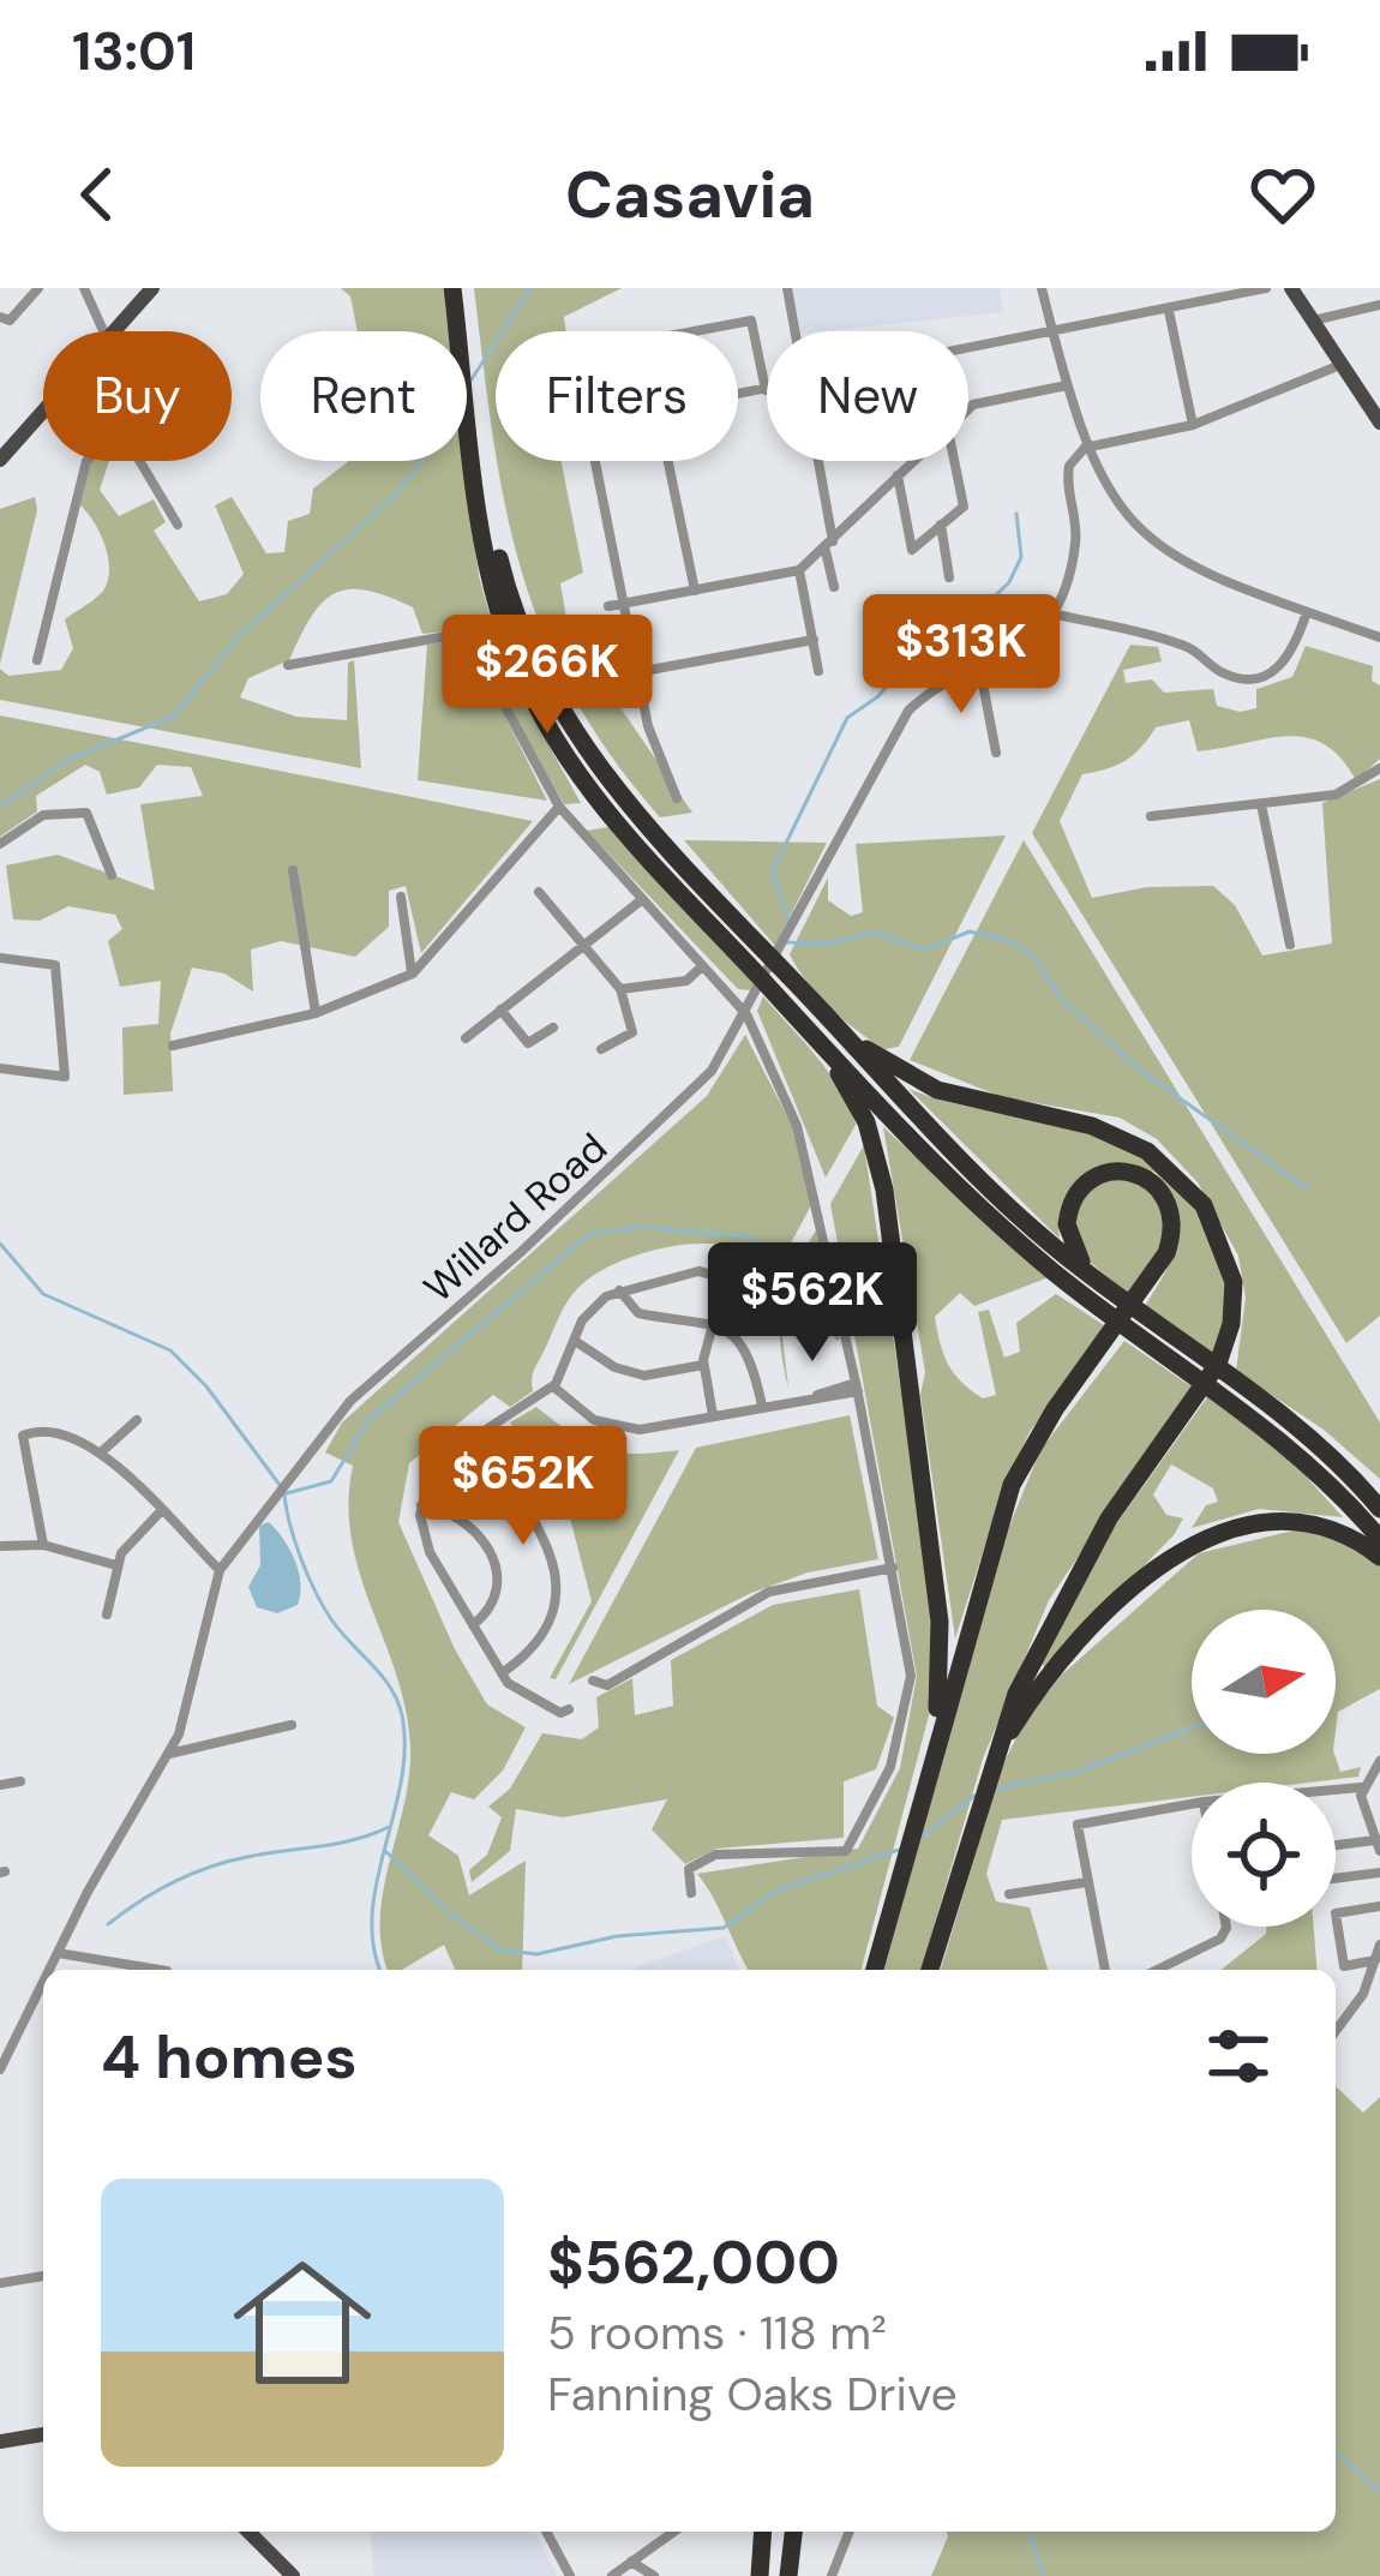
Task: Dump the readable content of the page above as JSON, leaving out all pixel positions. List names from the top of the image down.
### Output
{
  "streets": {
    "street": ["Willard Road"]
  },
  "north": "right",
  "page": {
    "status": "13:01",
    "header": "Casavia",
    "chip": [
      "Buy",
      "Rent",
      "Filters",
      "New"
    ],
    "price": [
      "$313K",
      "$266K",
      "$562K",
      "$652K"
    ],
    "heading": "4 homes",
    "list": [
      {
        "name": "$562,000",
        "note": "5 rooms · 118 m² · Fanning Oaks Drive"
      }
    ]
  }
}
